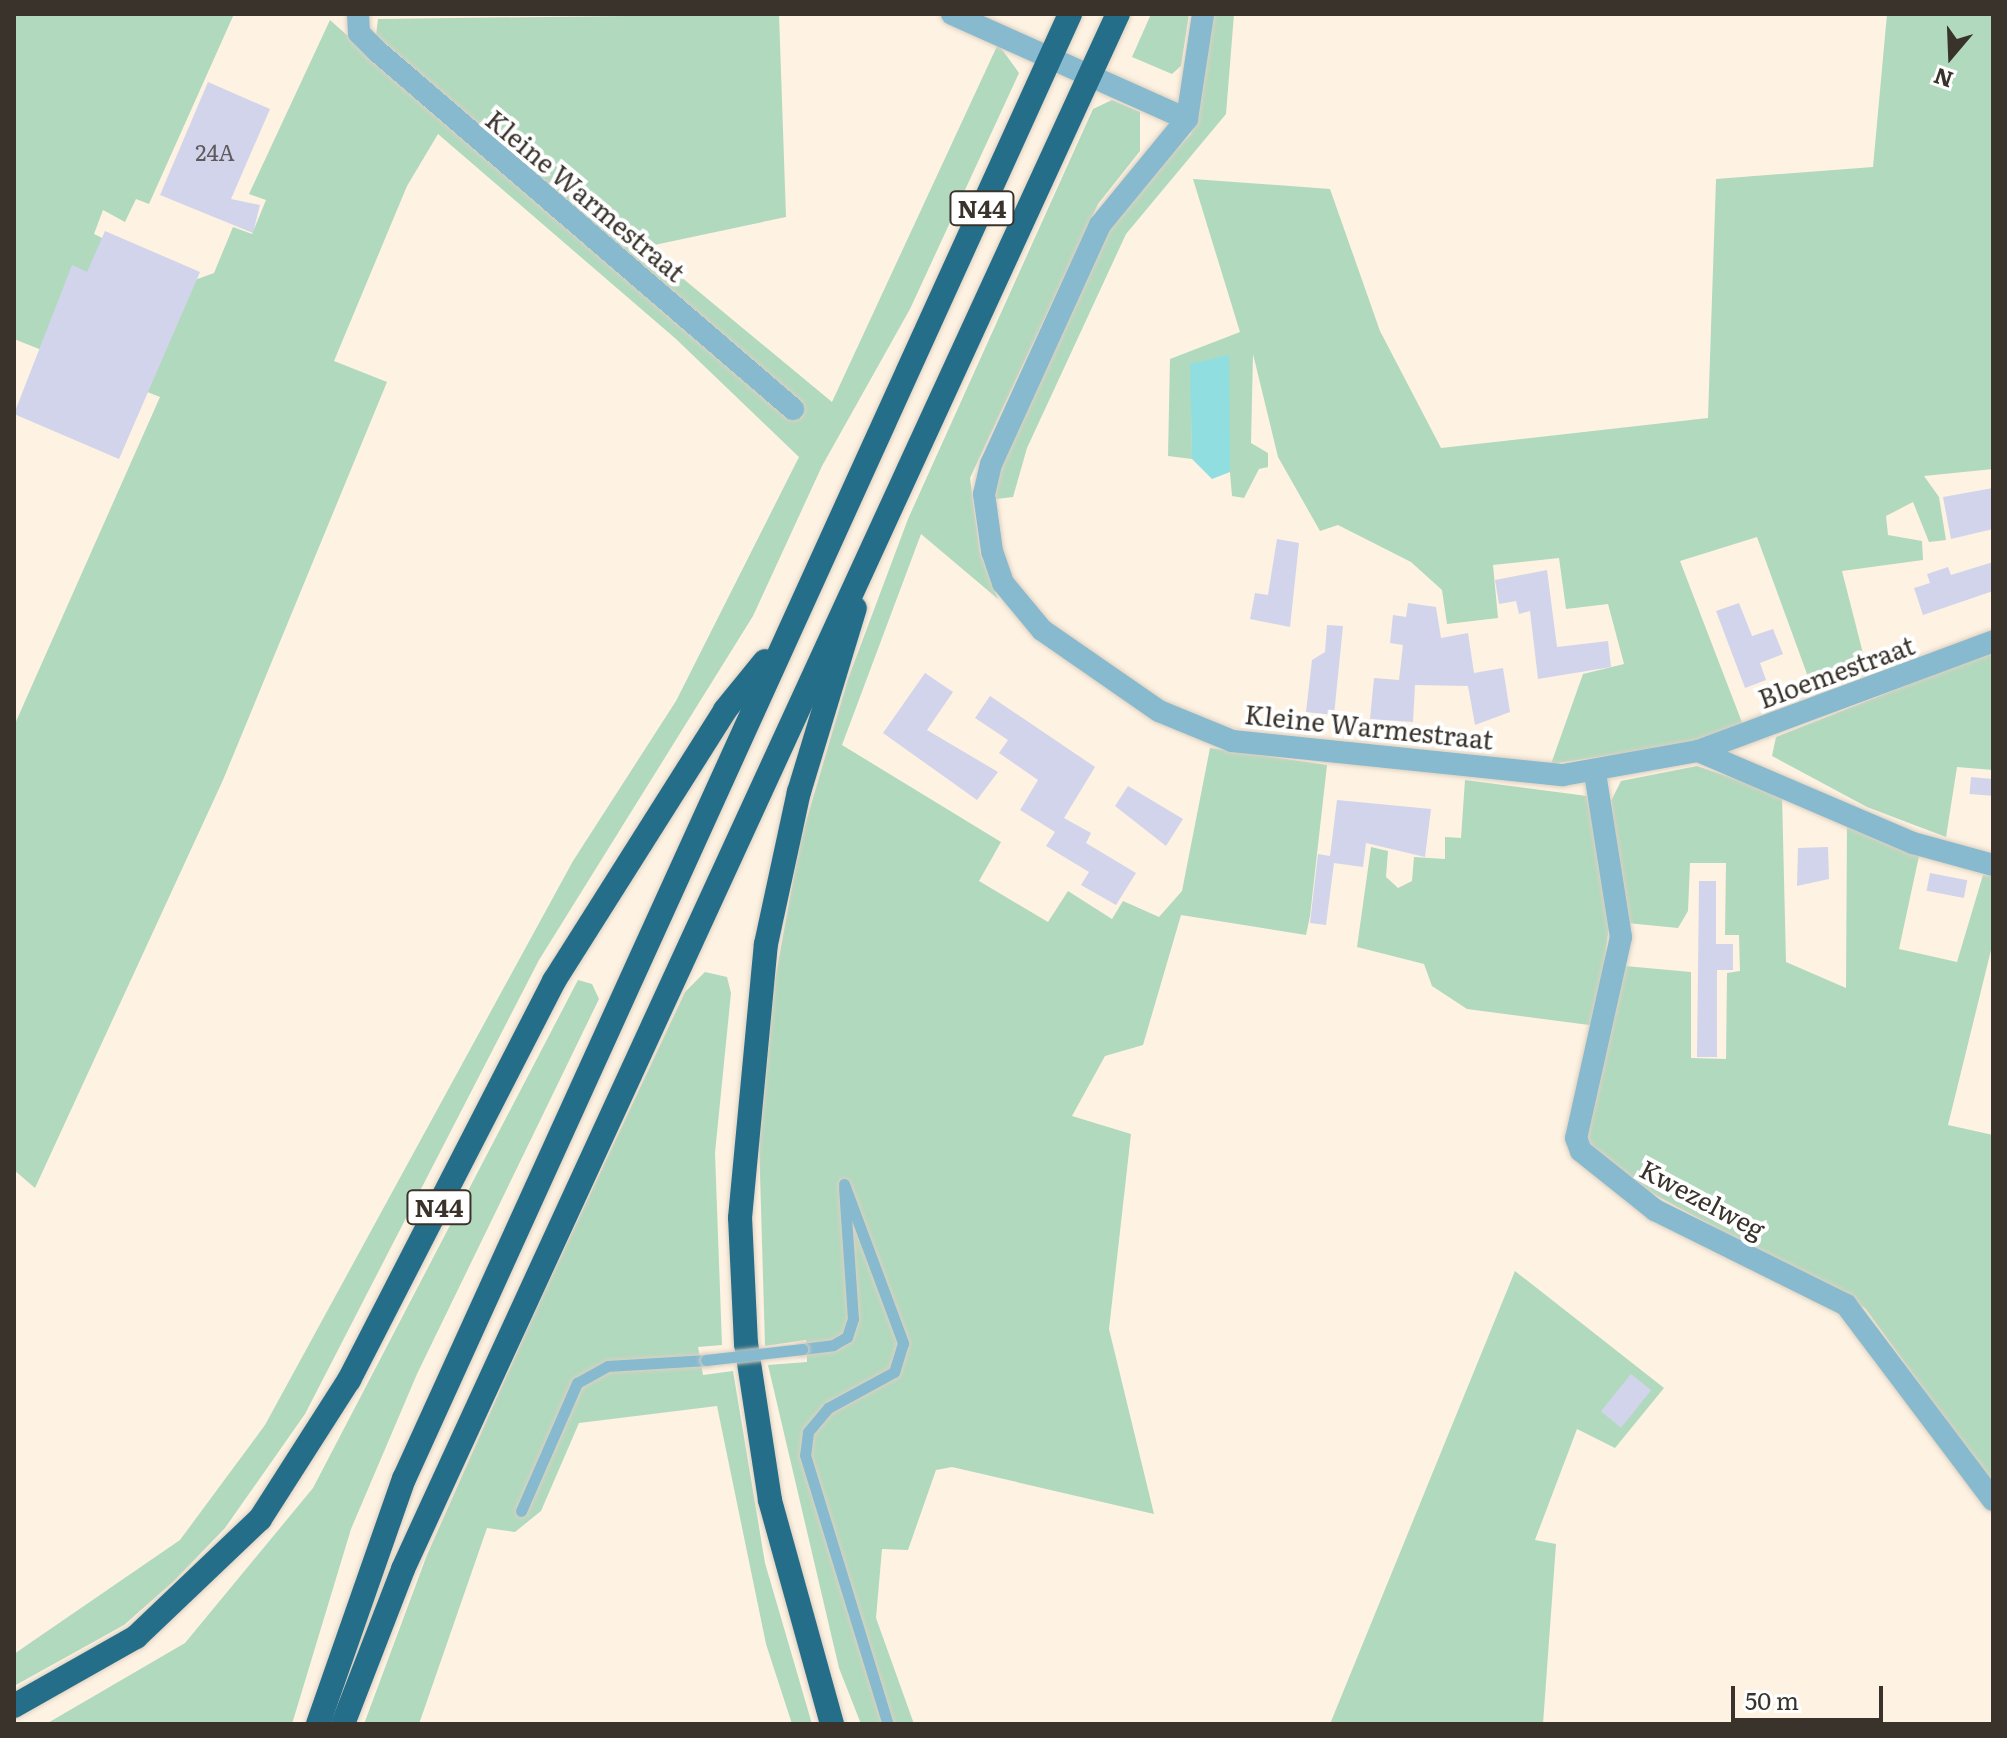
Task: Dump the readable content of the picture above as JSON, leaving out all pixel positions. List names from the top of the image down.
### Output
{
  "streets": {
    "highway": ["N44"],
    "street": ["Kleine Warmestraat", "Bloemestraat", "Kwezelweg"]
  },
  "crossings": [
    ["Kleine Warmestraat", "Bloemestraat"],
    ["Kleine Warmestraat", "Kwezelweg"]
  ],
  "house_numbers": ["24A"],
  "scale_bar": "50 m",
  "north": "bottom"
}
